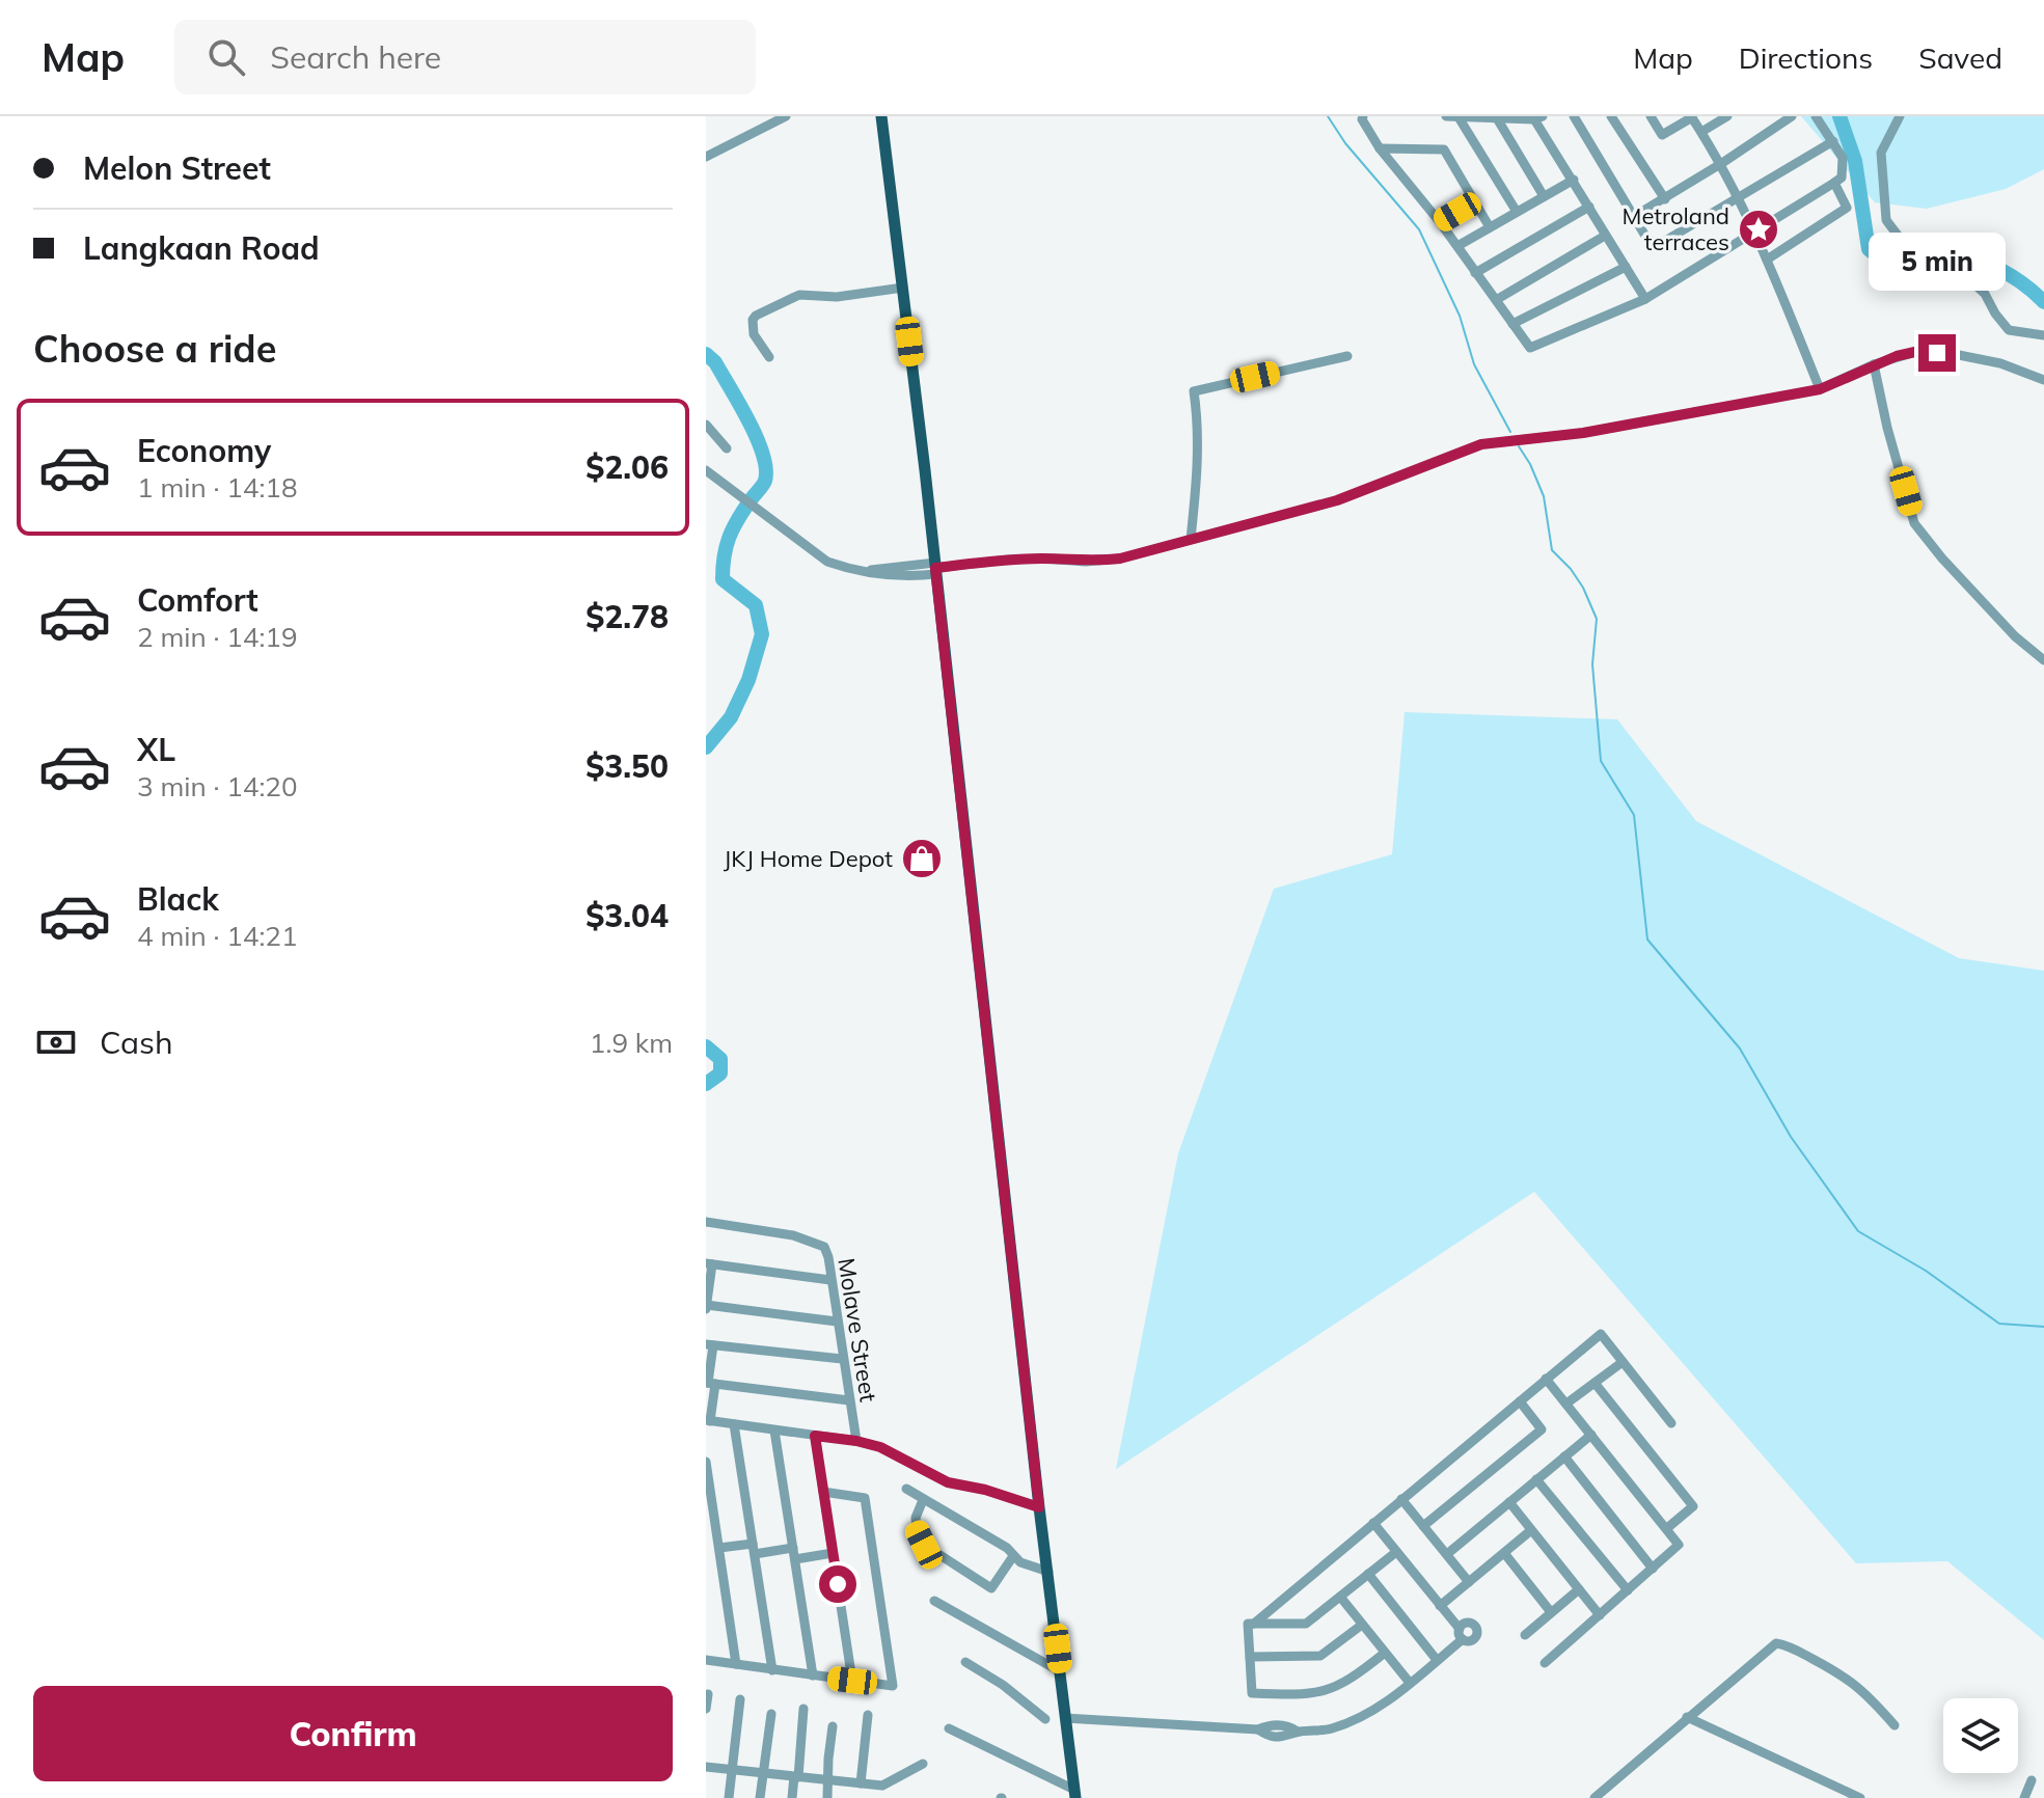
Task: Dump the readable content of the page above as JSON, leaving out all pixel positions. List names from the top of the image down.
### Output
{
  "streets": {
    "street": ["Molave Street"]
  },
  "places": {
    "place": ["Metroland terraces"],
    "shop": ["JKJ Home Depot"]
  },
  "page": {
    "header": "Map",
    "search": "Search here",
    "nav": ["Map", "Directions", "Saved"],
    "banner": ["Melon Street", "Langkaan Road"],
    "bubble": "5 min",
    "heading": "Choose a ride",
    "list": [
      {
        "name": "Economy",
        "note": "1 min · 14:18",
        "value": "$2.06"
      },
      {
        "name": "Comfort",
        "note": "2 min · 14:19",
        "value": "$2.78"
      },
      {
        "name": "XL",
        "note": "3 min · 14:20",
        "value": "$3.50"
      },
      {
        "name": "Black",
        "note": "4 min · 14:21",
        "value": "$3.04"
      }
    ],
    "pay": ["Cash", "1.9 km"],
    "buttons": "Confirm"
  }
}
